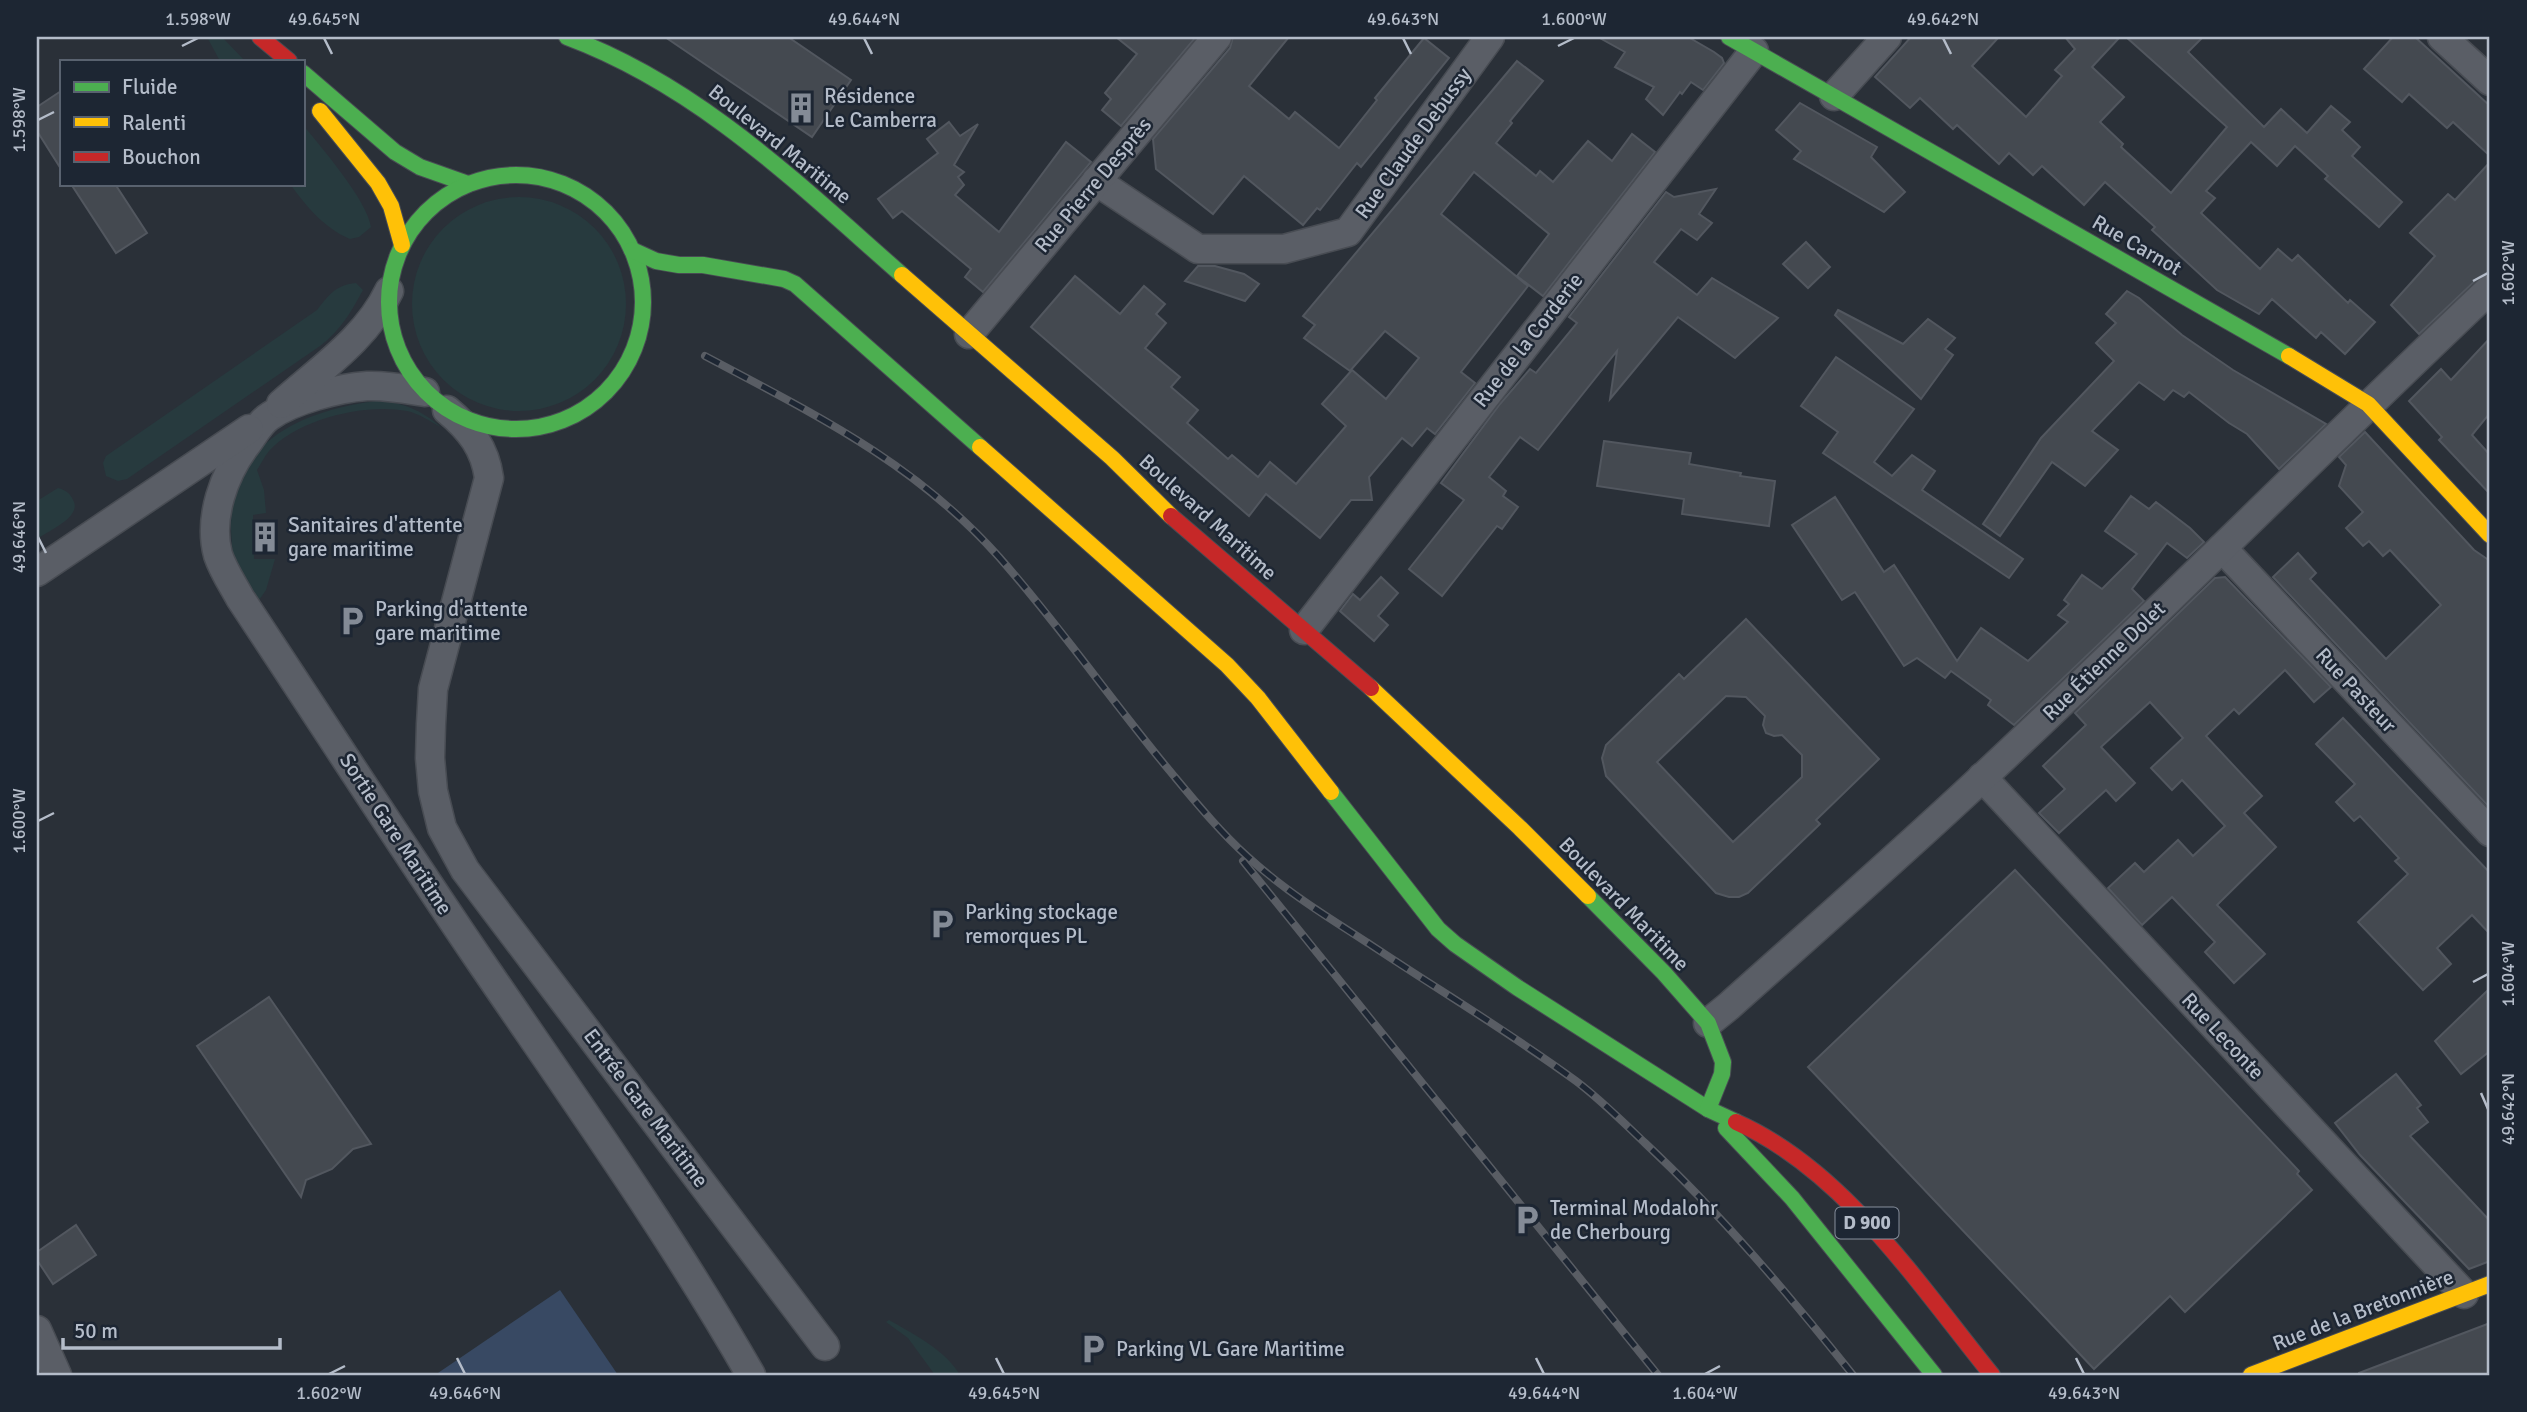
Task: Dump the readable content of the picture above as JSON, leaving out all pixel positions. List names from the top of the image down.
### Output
{
  "streets": {
    "main road": [
      "Boulevard Maritime",
      "Rue Carnot",
      "D 900",
      "Rue de la Bretonnière"
    ],
    "street": [
      "Rue Claude Debussy",
      "Rue Pierre Desprès",
      "Rue de la Corderie",
      "Rue Étienne Dolet",
      "Rue Pasteur",
      "Sortie Gare Maritime",
      "Rue Leconte",
      "Entrée Gare Maritime"
    ]
  },
  "crossings": [
    ["Rue Claude Debussy", "Rue Pierre Desprès"],
    ["Boulevard Maritime", "Rue Pierre Desprès"],
    ["Boulevard Maritime", "Rue de la Corderie"],
    ["Boulevard Maritime", "Rue Étienne Dolet"],
    ["Boulevard Maritime", "D 900"],
    ["Rue Carnot", "Rue de la Corderie"],
    ["Rue Carnot", "Rue Étienne Dolet"],
    ["Rue Étienne Dolet", "Rue Pasteur"],
    ["Rue Étienne Dolet", "Rue Leconte"],
    ["Rue Leconte", "Rue de la Bretonnière"]
  ],
  "places": {
    "building": ["Résidence Le Camberra", "Sanitaires d'attente gare maritime"],
    "parking": [
      "Parking d'attente gare maritime",
      "Parking stockage remorques PL",
      "Terminal Modalohr de Cherbourg",
      "Parking VL Gare Maritime"
    ]
  },
  "legend": ["Fluide", "Ralenti", "Bouchon"],
  "scale_bar": "50 m",
  "coordinates": [
    "1.598°W",
    "49.645°N",
    "49.644°N",
    "49.643°N",
    "1.600°W",
    "49.642°N",
    "1.602°W",
    "49.646°N",
    "1.604°W"
  ]
}
